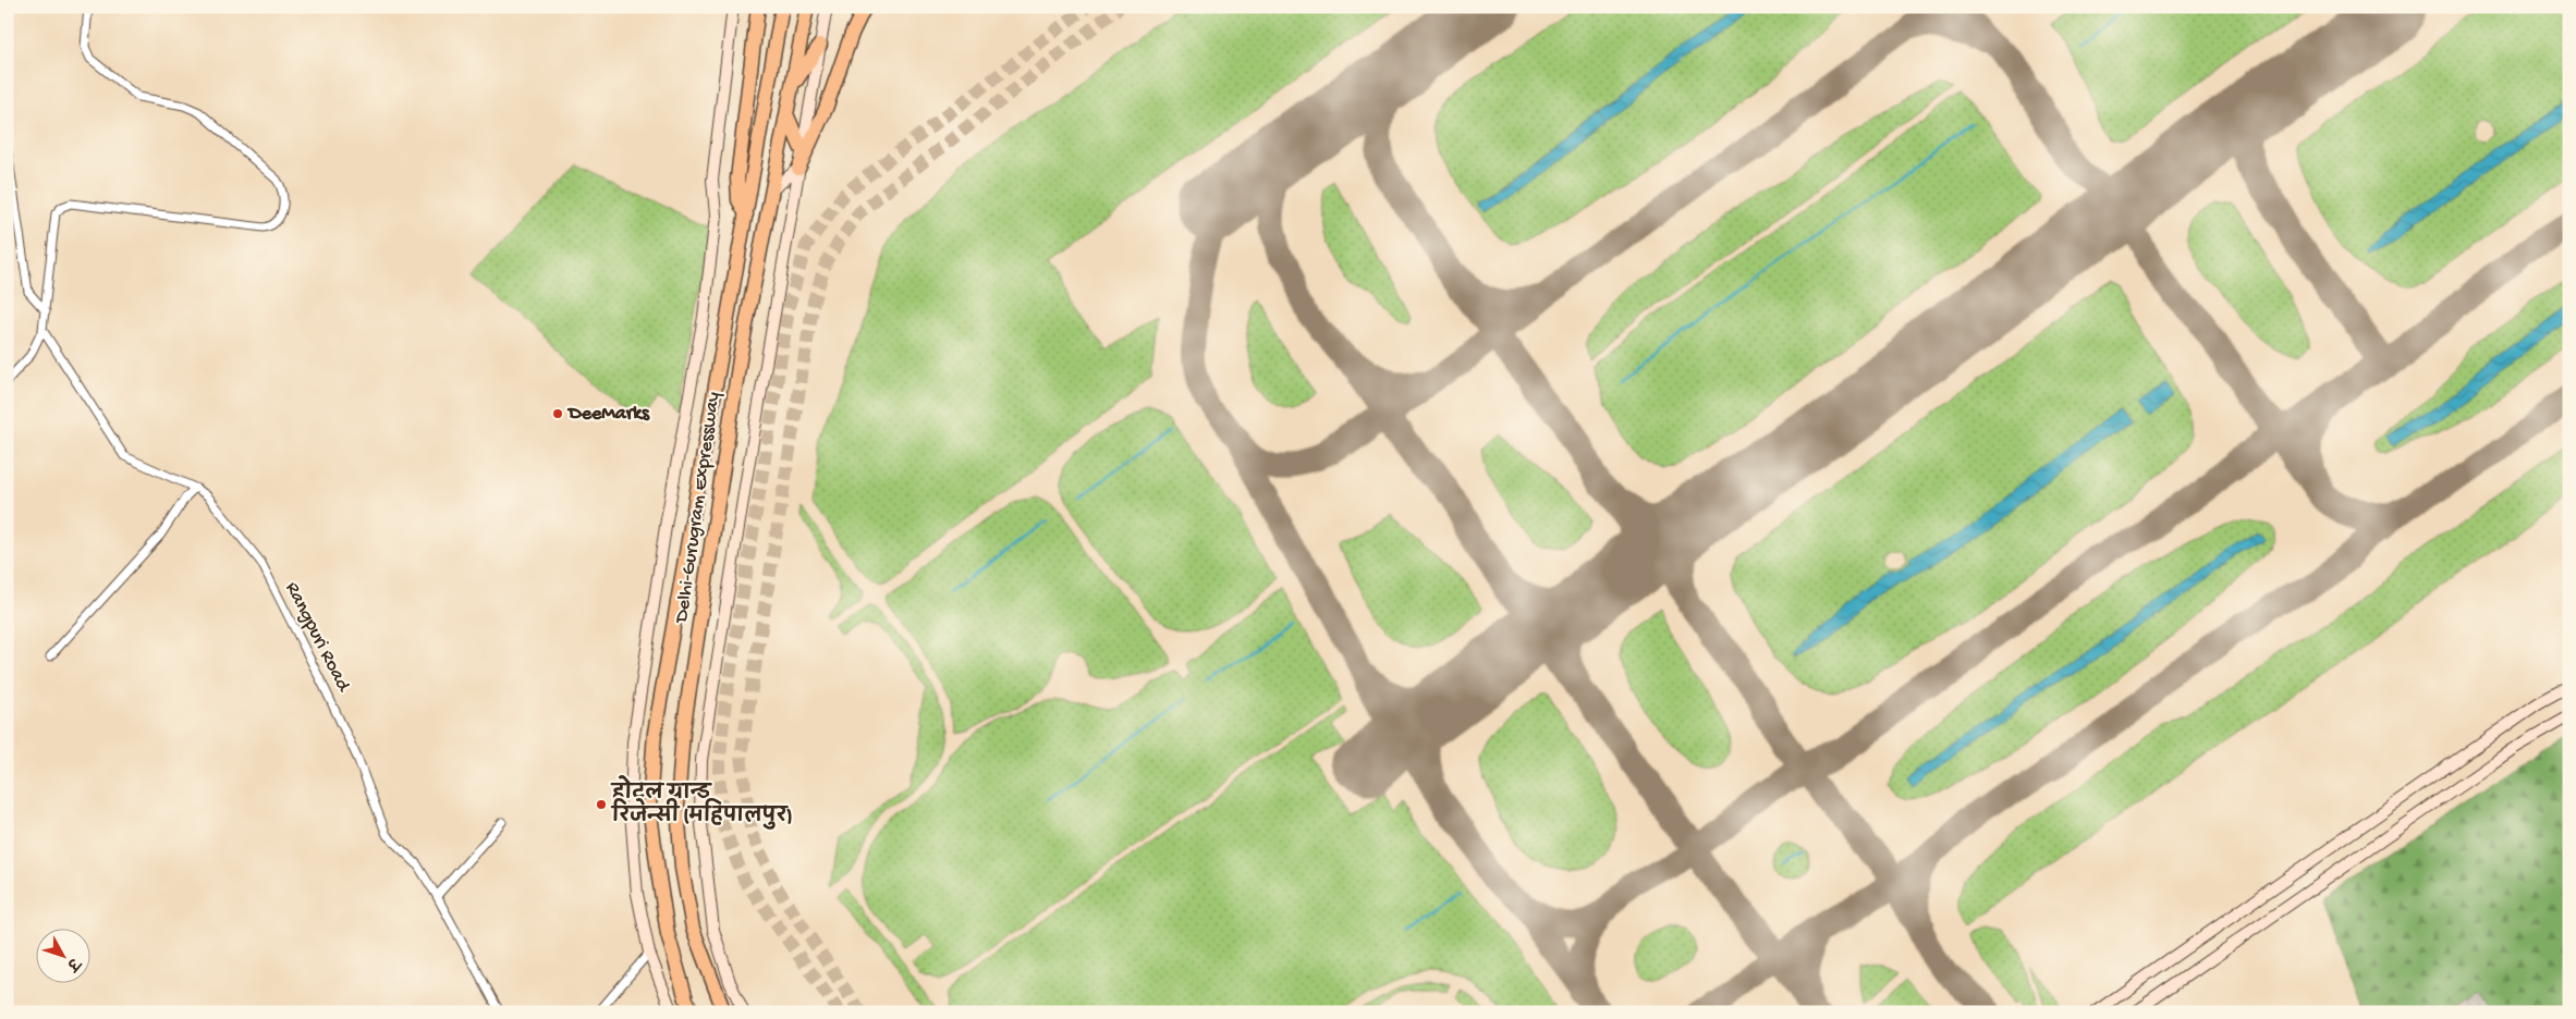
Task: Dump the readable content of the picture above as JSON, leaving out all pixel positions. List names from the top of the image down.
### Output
{
  "streets": {
    "highway": ["Delhi-Gurugram Expressway"],
    "street": ["Rangpuri Road"]
  },
  "places": ["DeeMarks", "होटल ग्रान्ड रिजेन्सी (महिपालपुर)"],
  "north": "bottom right"
}
